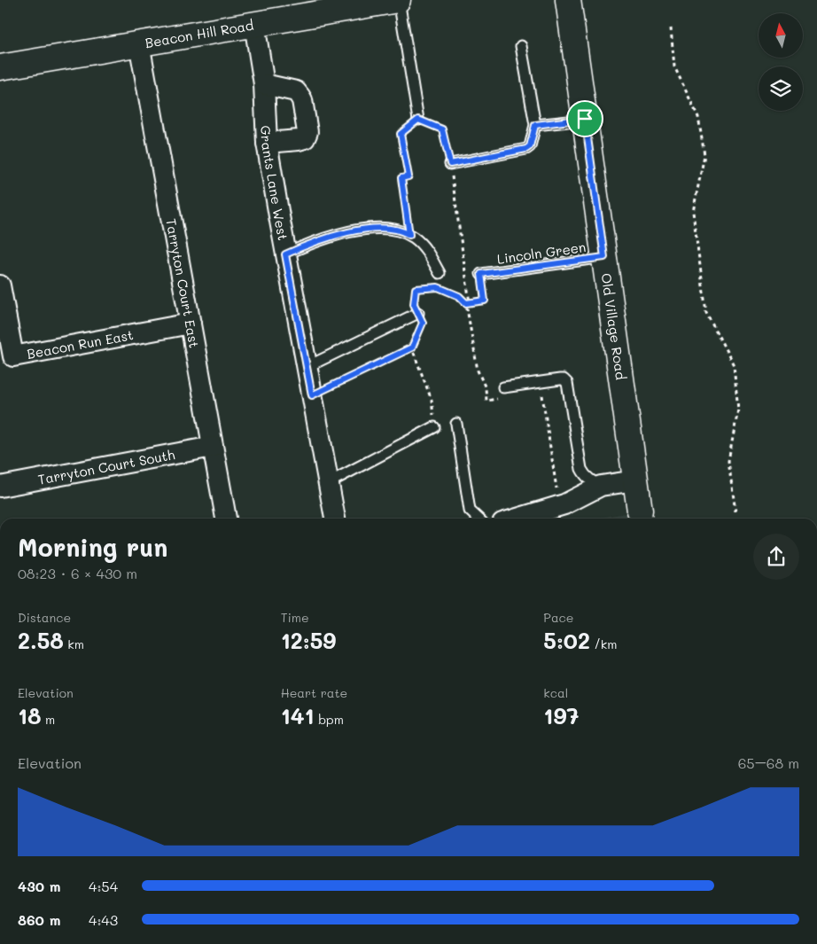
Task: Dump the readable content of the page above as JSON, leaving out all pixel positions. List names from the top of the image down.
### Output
{
  "streets": {
    "street": [
      "Beacon Hill Road",
      "Grants Lane West",
      "Tarryton Court East",
      "Old Village Road",
      "Beacon Run East",
      "Tarryton Court South"
    ],
    "lane": ["Lincoln Green"]
  },
  "crossings": [
    ["Beacon Hill Road", "Grants Lane West"],
    ["Beacon Hill Road", "Tarryton Court East"],
    ["Lincoln Green", "Old Village Road"],
    ["Tarryton Court East", "Beacon Run East"],
    ["Tarryton Court East", "Tarryton Court South"]
  ],
  "north": "top",
  "page": {
    "heading": ["Morning run", "08:23 · 6 × 430 m"],
    "stats": [
      ["Distance", "2.58 km"],
      ["Time", "12:59"],
      ["Pace", "5:02 /km"],
      ["Elevation", "18 m"],
      ["Heart rate", "141 bpm"],
      ["kcal", "197"]
    ],
    "chart": ["Elevation", "65–68 m"],
    "list": [
      {
        "name": "430 m",
        "note": "4:54"
      },
      {
        "name": "860 m",
        "note": "4:43"
      }
    ]
  }
}
